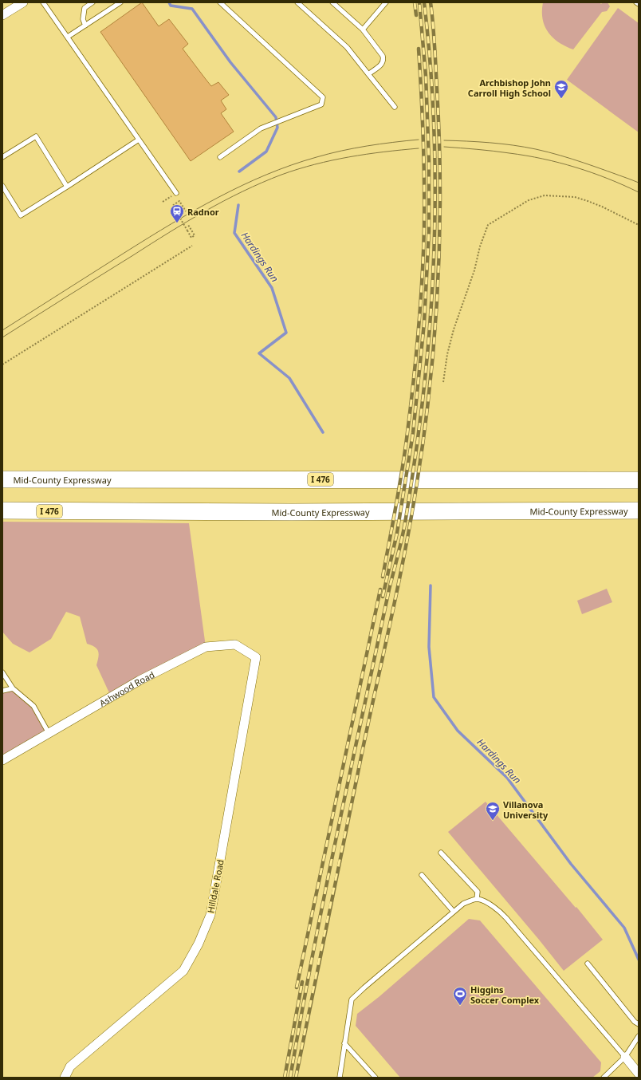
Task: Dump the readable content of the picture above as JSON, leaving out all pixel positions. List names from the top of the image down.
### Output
{
  "streets": {
    "highway": ["Mid-County Expressway", "I 476"],
    "street": ["Ashwood Road", "Hilldale Road"]
  },
  "crossings": [
    ["Ashwood Road", "Hilldale Road"]
  ],
  "water": ["Hardings Run"],
  "places": {
    "school or university": ["Archbishop John Carroll High School", "Villanova University"],
    "station": ["Radnor"],
    "sports": ["Higgins Soccer Complex"]
  }
}
